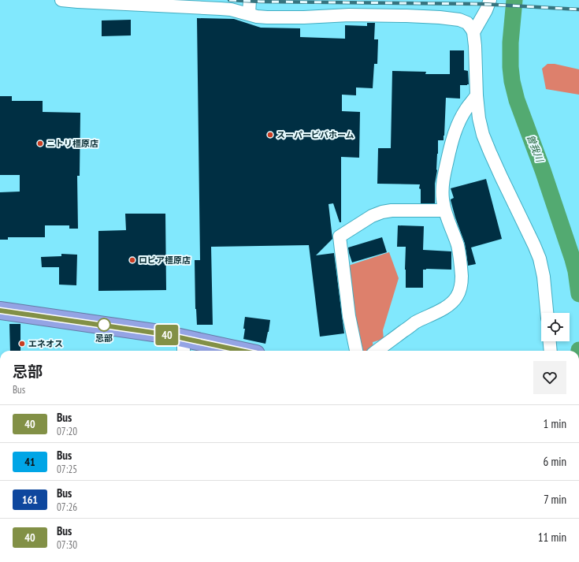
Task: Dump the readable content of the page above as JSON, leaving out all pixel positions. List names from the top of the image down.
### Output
{
  "water": ["曽我川"],
  "places": [
    "スーパービバホーム",
    "ニトリ橿原店",
    "ロピア橿原店",
    "忌部",
    "エネオス"
  ],
  "lines": ["bus line 40"],
  "page": {
    "on_map": "40",
    "heading": ["忌部", "Bus"],
    "list": [
      {
        "mark": "40",
        "name": "Bus",
        "note": "07:20",
        "value": "1 min"
      },
      {
        "mark": "41",
        "name": "Bus",
        "note": "07:25",
        "value": "6 min"
      },
      {
        "mark": "161",
        "name": "Bus",
        "note": "07:26",
        "value": "7 min"
      },
      {
        "mark": "40",
        "name": "Bus",
        "note": "07:30",
        "value": "11 min"
      }
    ]
  }
}
